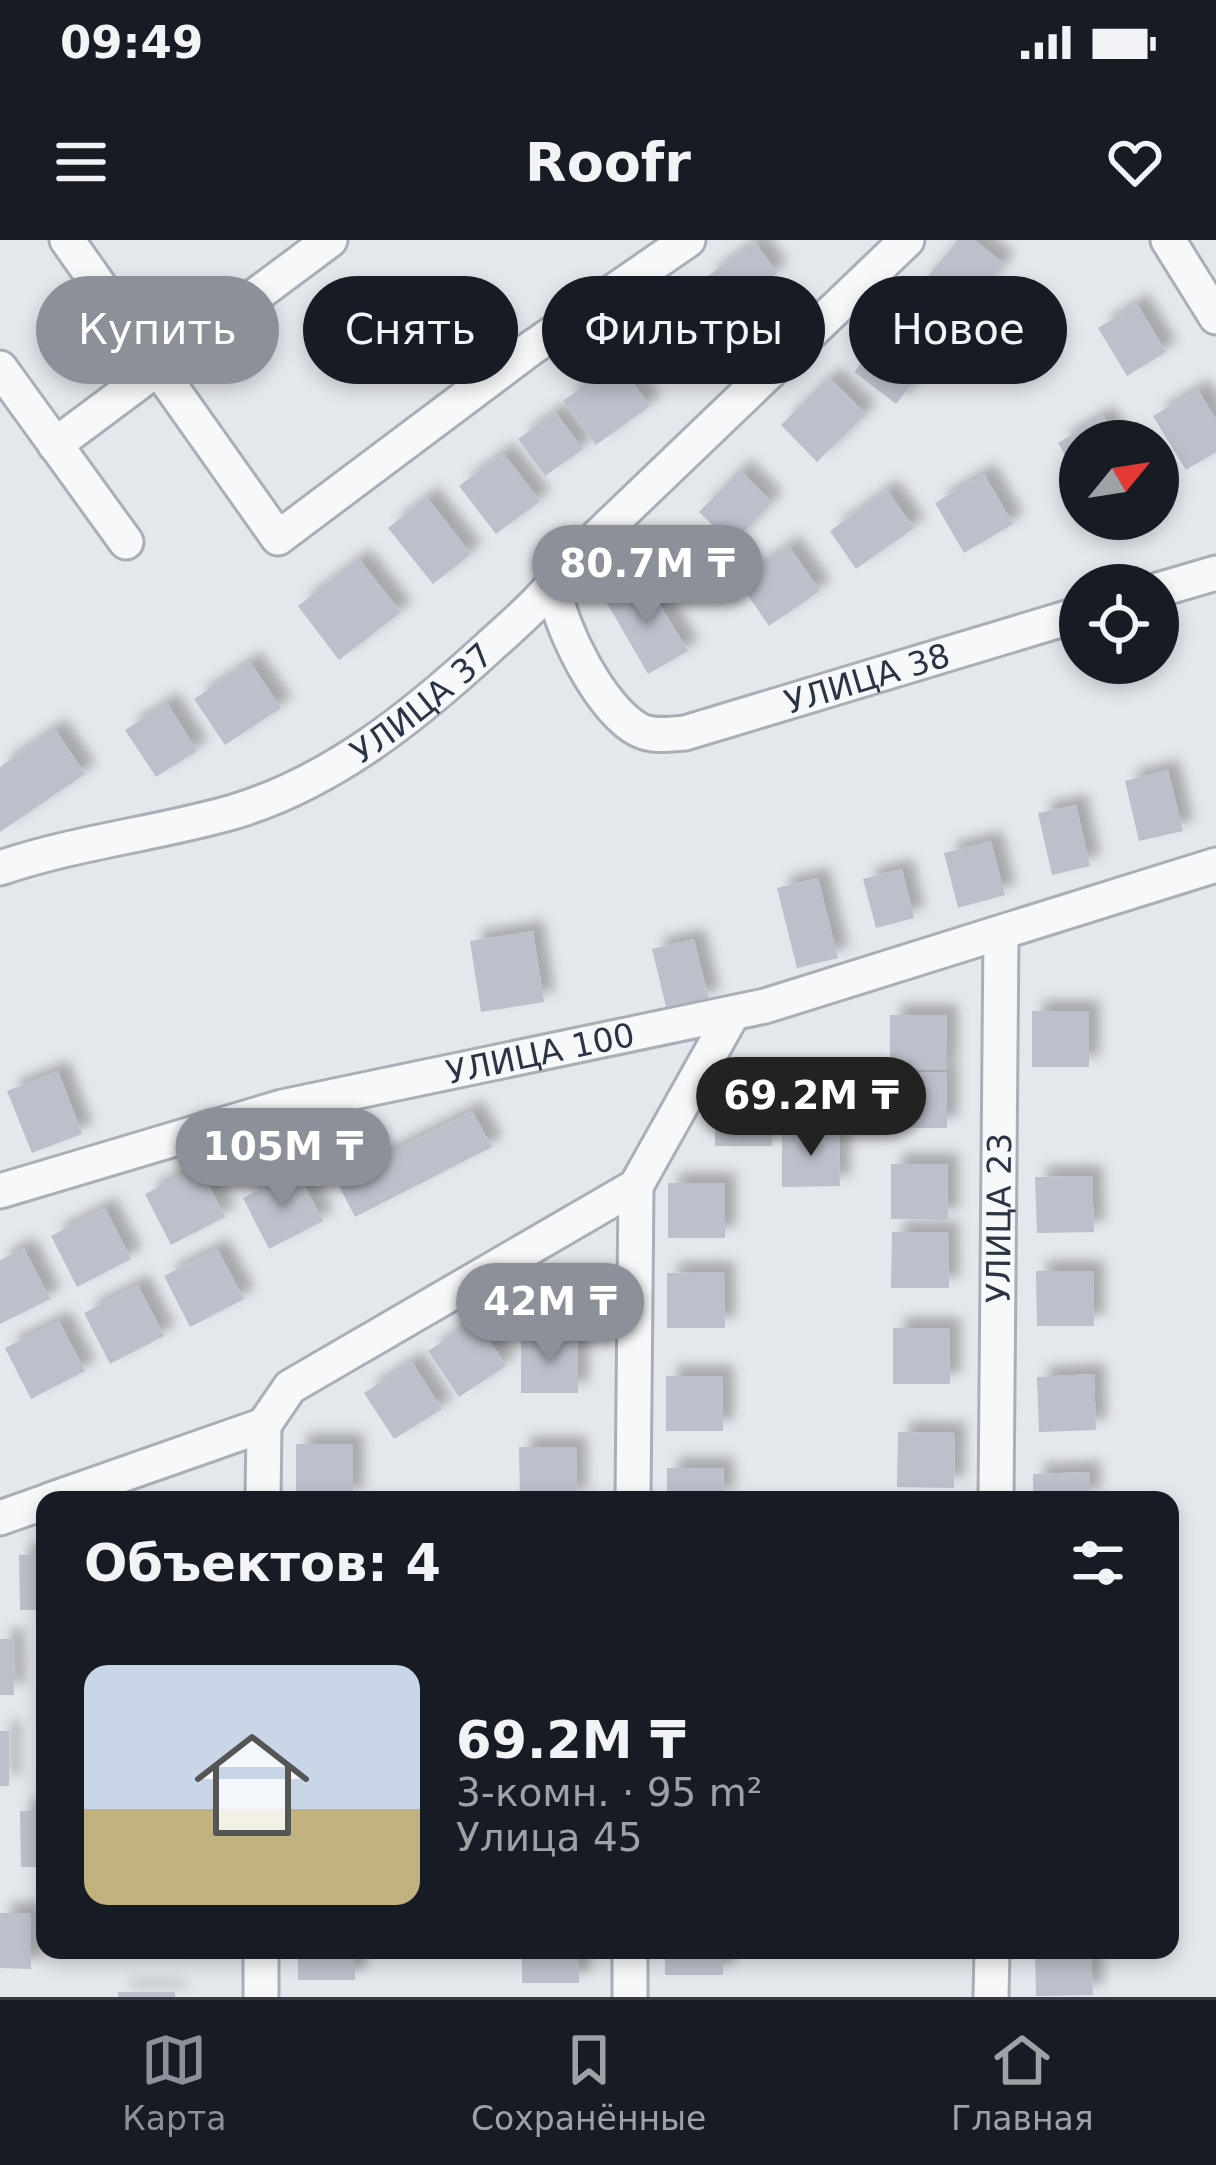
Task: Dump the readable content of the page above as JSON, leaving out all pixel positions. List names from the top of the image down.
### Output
{
  "streets": {
    "street": [
      "УЛИЦА 38",
      "УЛИЦА 37",
      "УЛИЦА 100",
      "УЛИЦА 23"
    ]
  },
  "crossings": [
    ["УЛИЦА 38", "УЛИЦА 37"],
    ["УЛИЦА 100", "УЛИЦА 23"]
  ],
  "north": "top right",
  "page": {
    "status": "09:49",
    "header": "Roofr",
    "chip": [
      "Купить",
      "Снять",
      "Фильтры",
      "Новое"
    ],
    "price": [
      "80.7M ₸",
      "69.2M ₸",
      "105M ₸",
      "42M ₸"
    ],
    "heading": "Объектов: 4",
    "list": [
      {
        "name": "69.2M ₸",
        "note": "3-комн. · 95 m² · Улица 45"
      }
    ],
    "tabs": ["Карта", "Сохранённые", "Главная"]
  }
}
